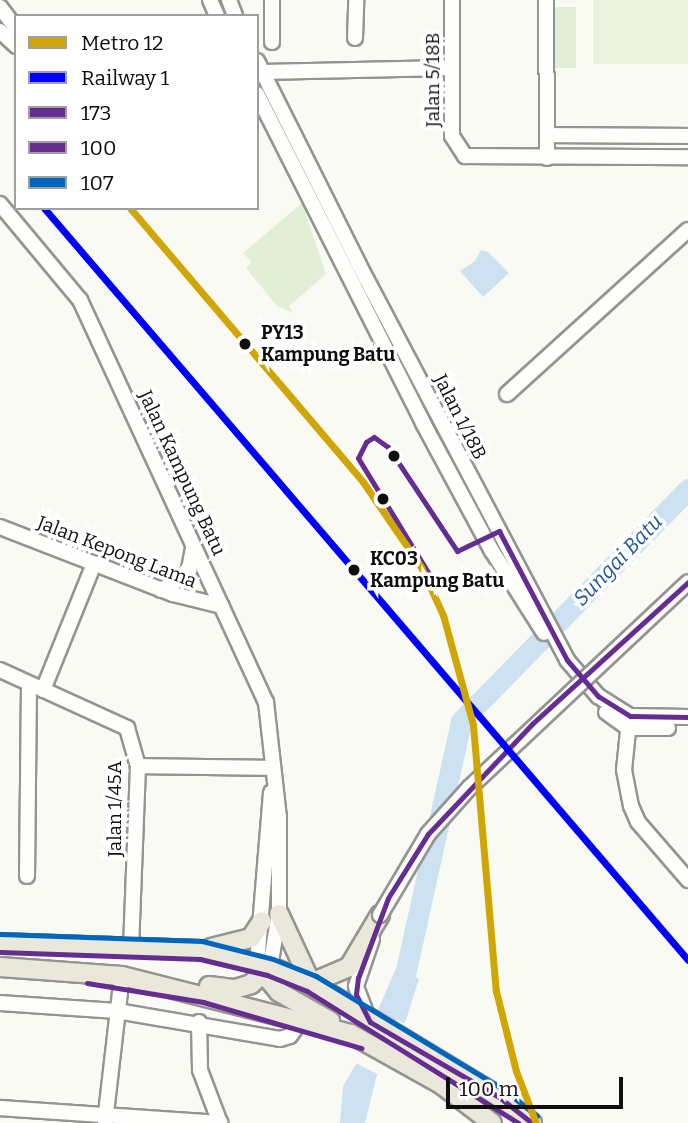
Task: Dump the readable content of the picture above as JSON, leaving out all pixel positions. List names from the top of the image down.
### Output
{
  "streets": {
    "street": [
      "Jalan 5/18B",
      "Jalan 1/18B",
      "Jalan Kampung Batu",
      "Jalan Kepong Lama",
      "Jalan 1/45A"
    ]
  },
  "crossings": [
    ["Jalan Kampung Batu", "Jalan Kepong Lama"]
  ],
  "water": ["Sungai Batu"],
  "places": ["PY13 Kampung Batu", "KC03 Kampung Batu"],
  "lines": [
    "metro line 12",
    "rail line 1",
    "transit line 173",
    "transit line 107",
    "transit line 100"
  ],
  "legend": [
    "Metro 12",
    "Railway 1",
    "173",
    "100",
    "107"
  ],
  "scale_bar": "100 m"
}
